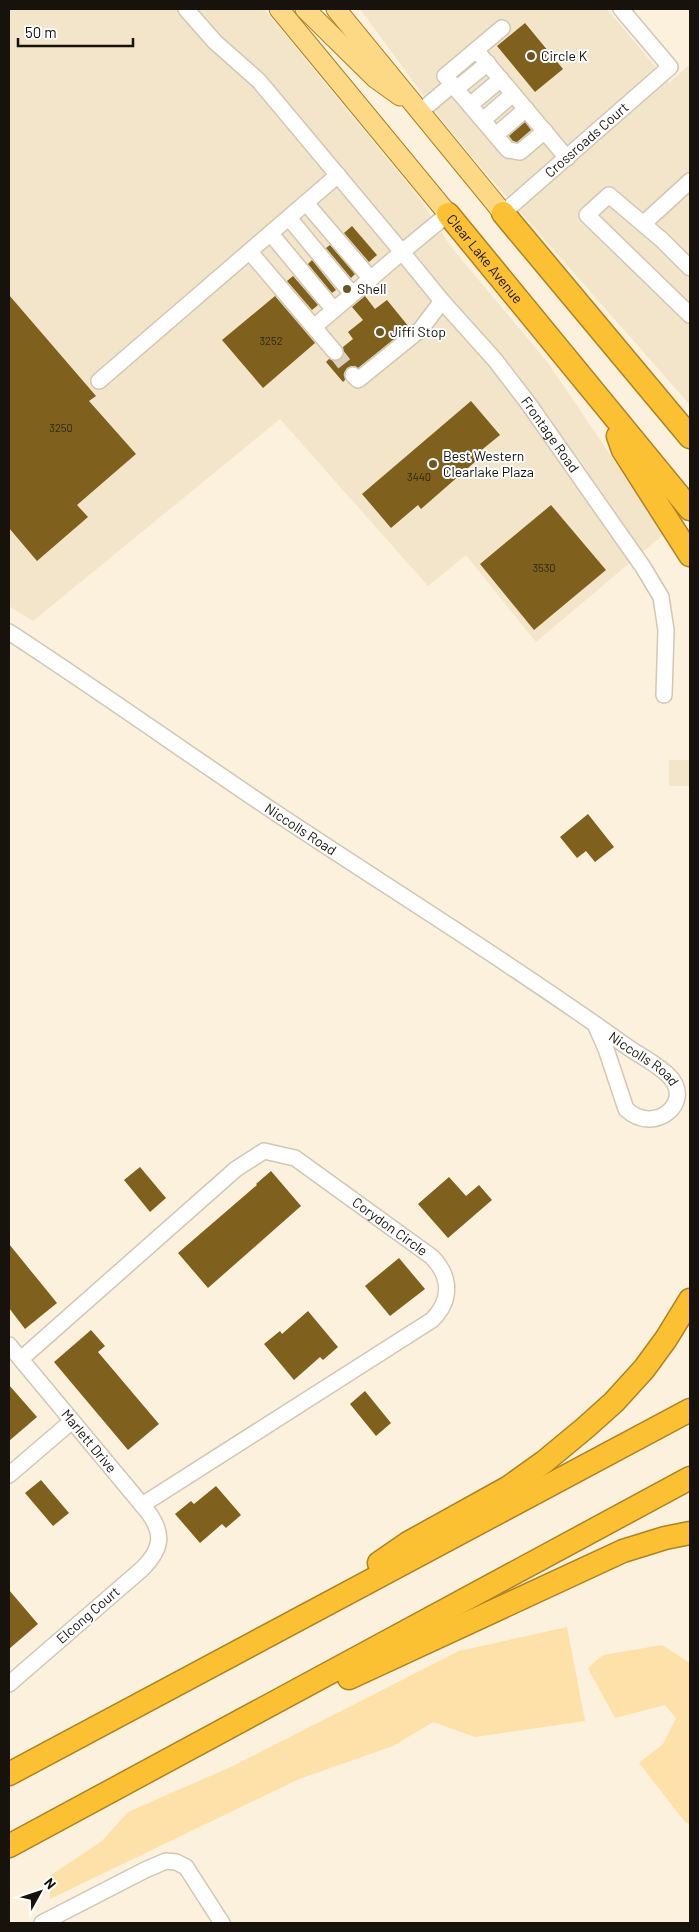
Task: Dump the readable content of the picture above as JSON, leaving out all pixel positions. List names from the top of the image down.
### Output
{
  "streets": {
    "highway": ["Clear Lake Avenue"],
    "street": [
      "Crossroads Court",
      "Frontage Road",
      "Niccolls Road",
      "Corydon Circle",
      "Marlett Drive",
      "Elcong Court"
    ]
  },
  "crossings": [
    ["Corydon Circle", "Marlett Drive"],
    ["Marlett Drive", "Elcong Court"]
  ],
  "places": [
    "Circle K",
    "Shell",
    "Jiffi Stop",
    "Best Western Clearlake Plaza"
  ],
  "house_numbers": [
    "3252",
    "3250",
    "3440",
    "3530"
  ],
  "scale_bar": "50 m",
  "north": "top right"
}
